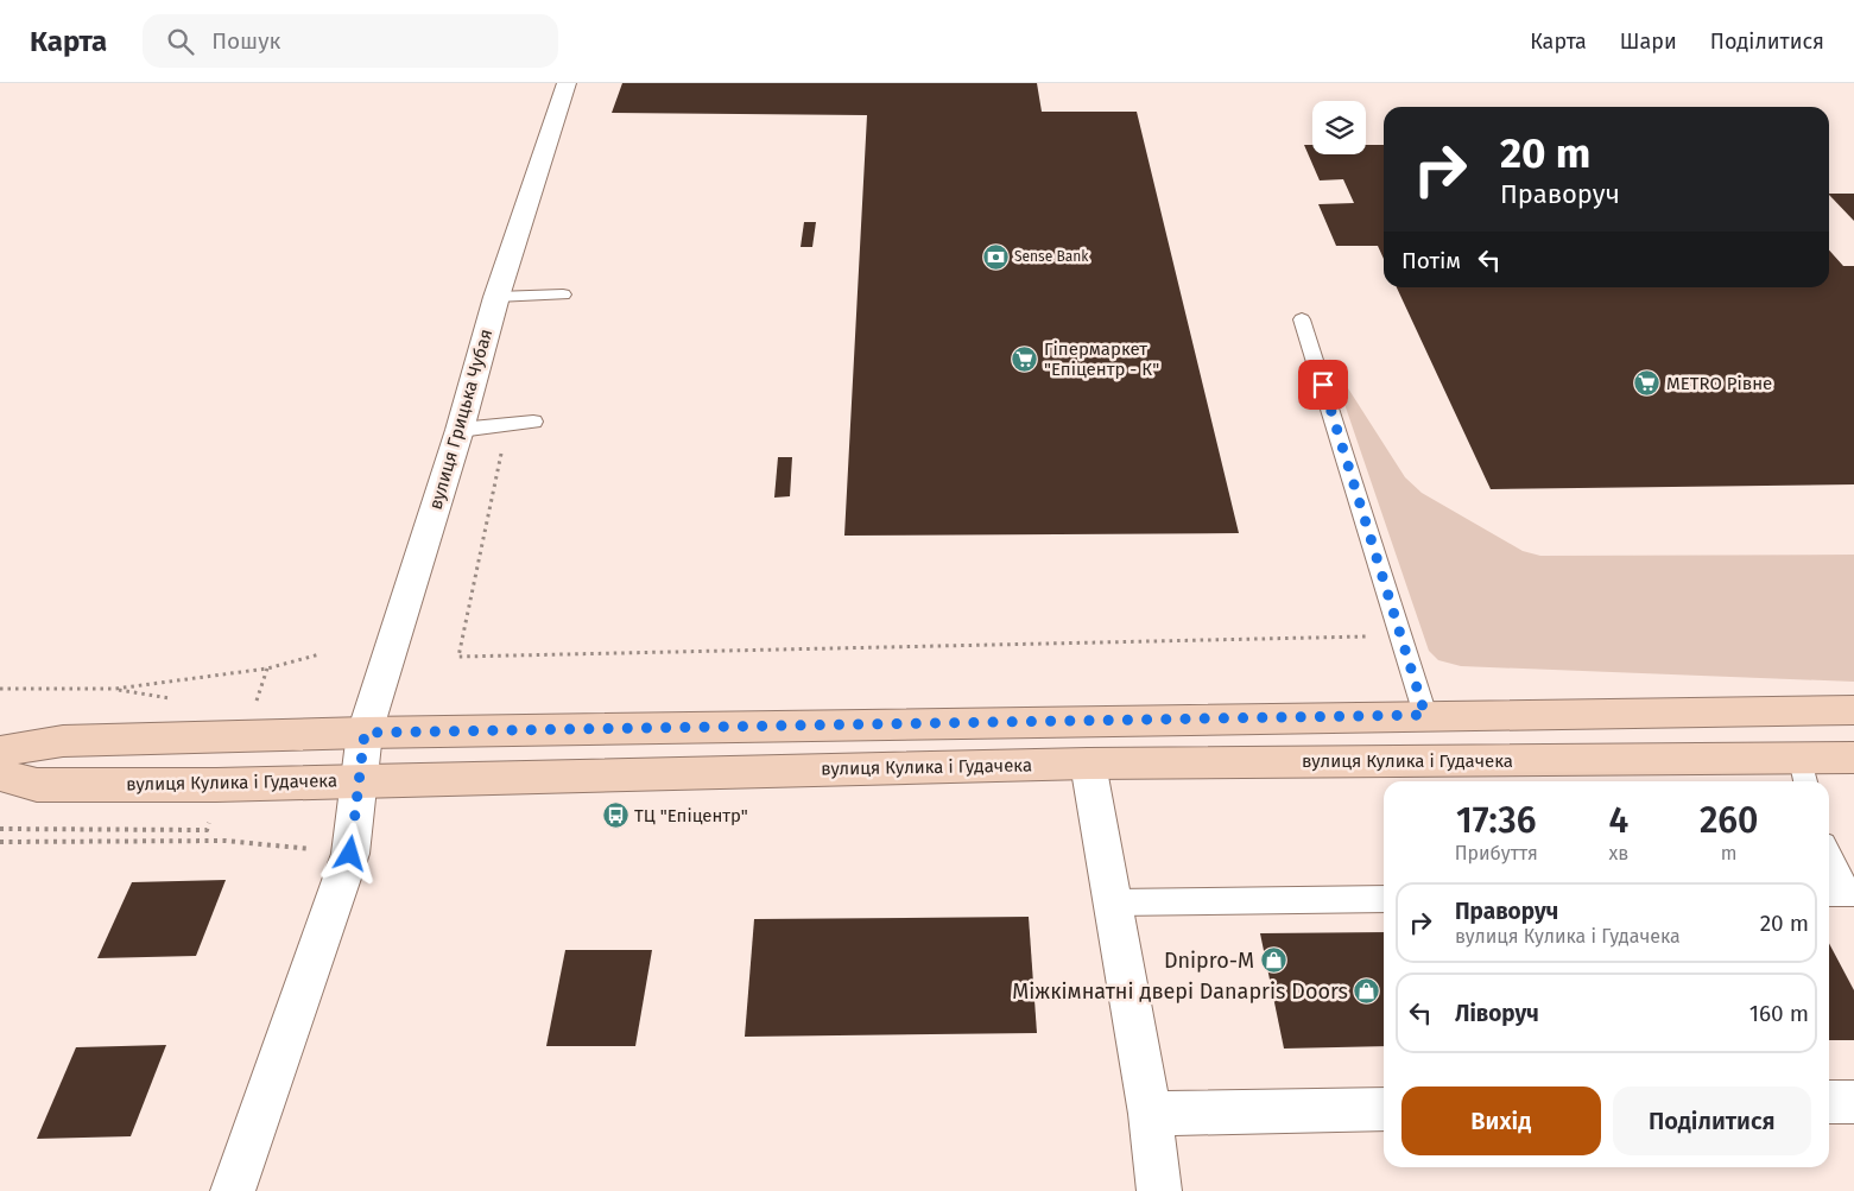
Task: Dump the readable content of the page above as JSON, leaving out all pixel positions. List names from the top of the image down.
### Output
{
  "streets": {
    "main road": ["вулиця Кулика і Гудачека"],
    "street": ["вулиця Грицька Чубая"]
  },
  "crossings": [
    ["вулиця Грицька Чубая", "вулиця Кулика і Гудачека"]
  ],
  "places": {
    "bank": ["Sense Bank"],
    "supermarket": ["Гіпермаркет \"Епіцентр - К\"", "METRO Рівне"],
    "bus stop": ["ТЦ \"Епіцентр\""],
    "shop": ["Dnipro-M", "Міжкімнатні двері Danapris Doors"]
  },
  "page": {
    "header": "Карта",
    "search": "Пошук",
    "nav": ["Карта", "Шари", "Поділитися"],
    "turn": ["20 m", "Праворуч"],
    "then": "Потім",
    "eta": [
      "17:36",
      "Прибуття",
      "4",
      "хв",
      "260",
      "m"
    ],
    "list": [
      {
        "name": "Праворуч",
        "note": "вулиця Кулика і Гудачека",
        "value": "20 m"
      },
      {
        "name": "Ліворуч",
        "value": "160 m"
      }
    ],
    "buttons": ["Вихід", "Поділитися"]
  }
}
